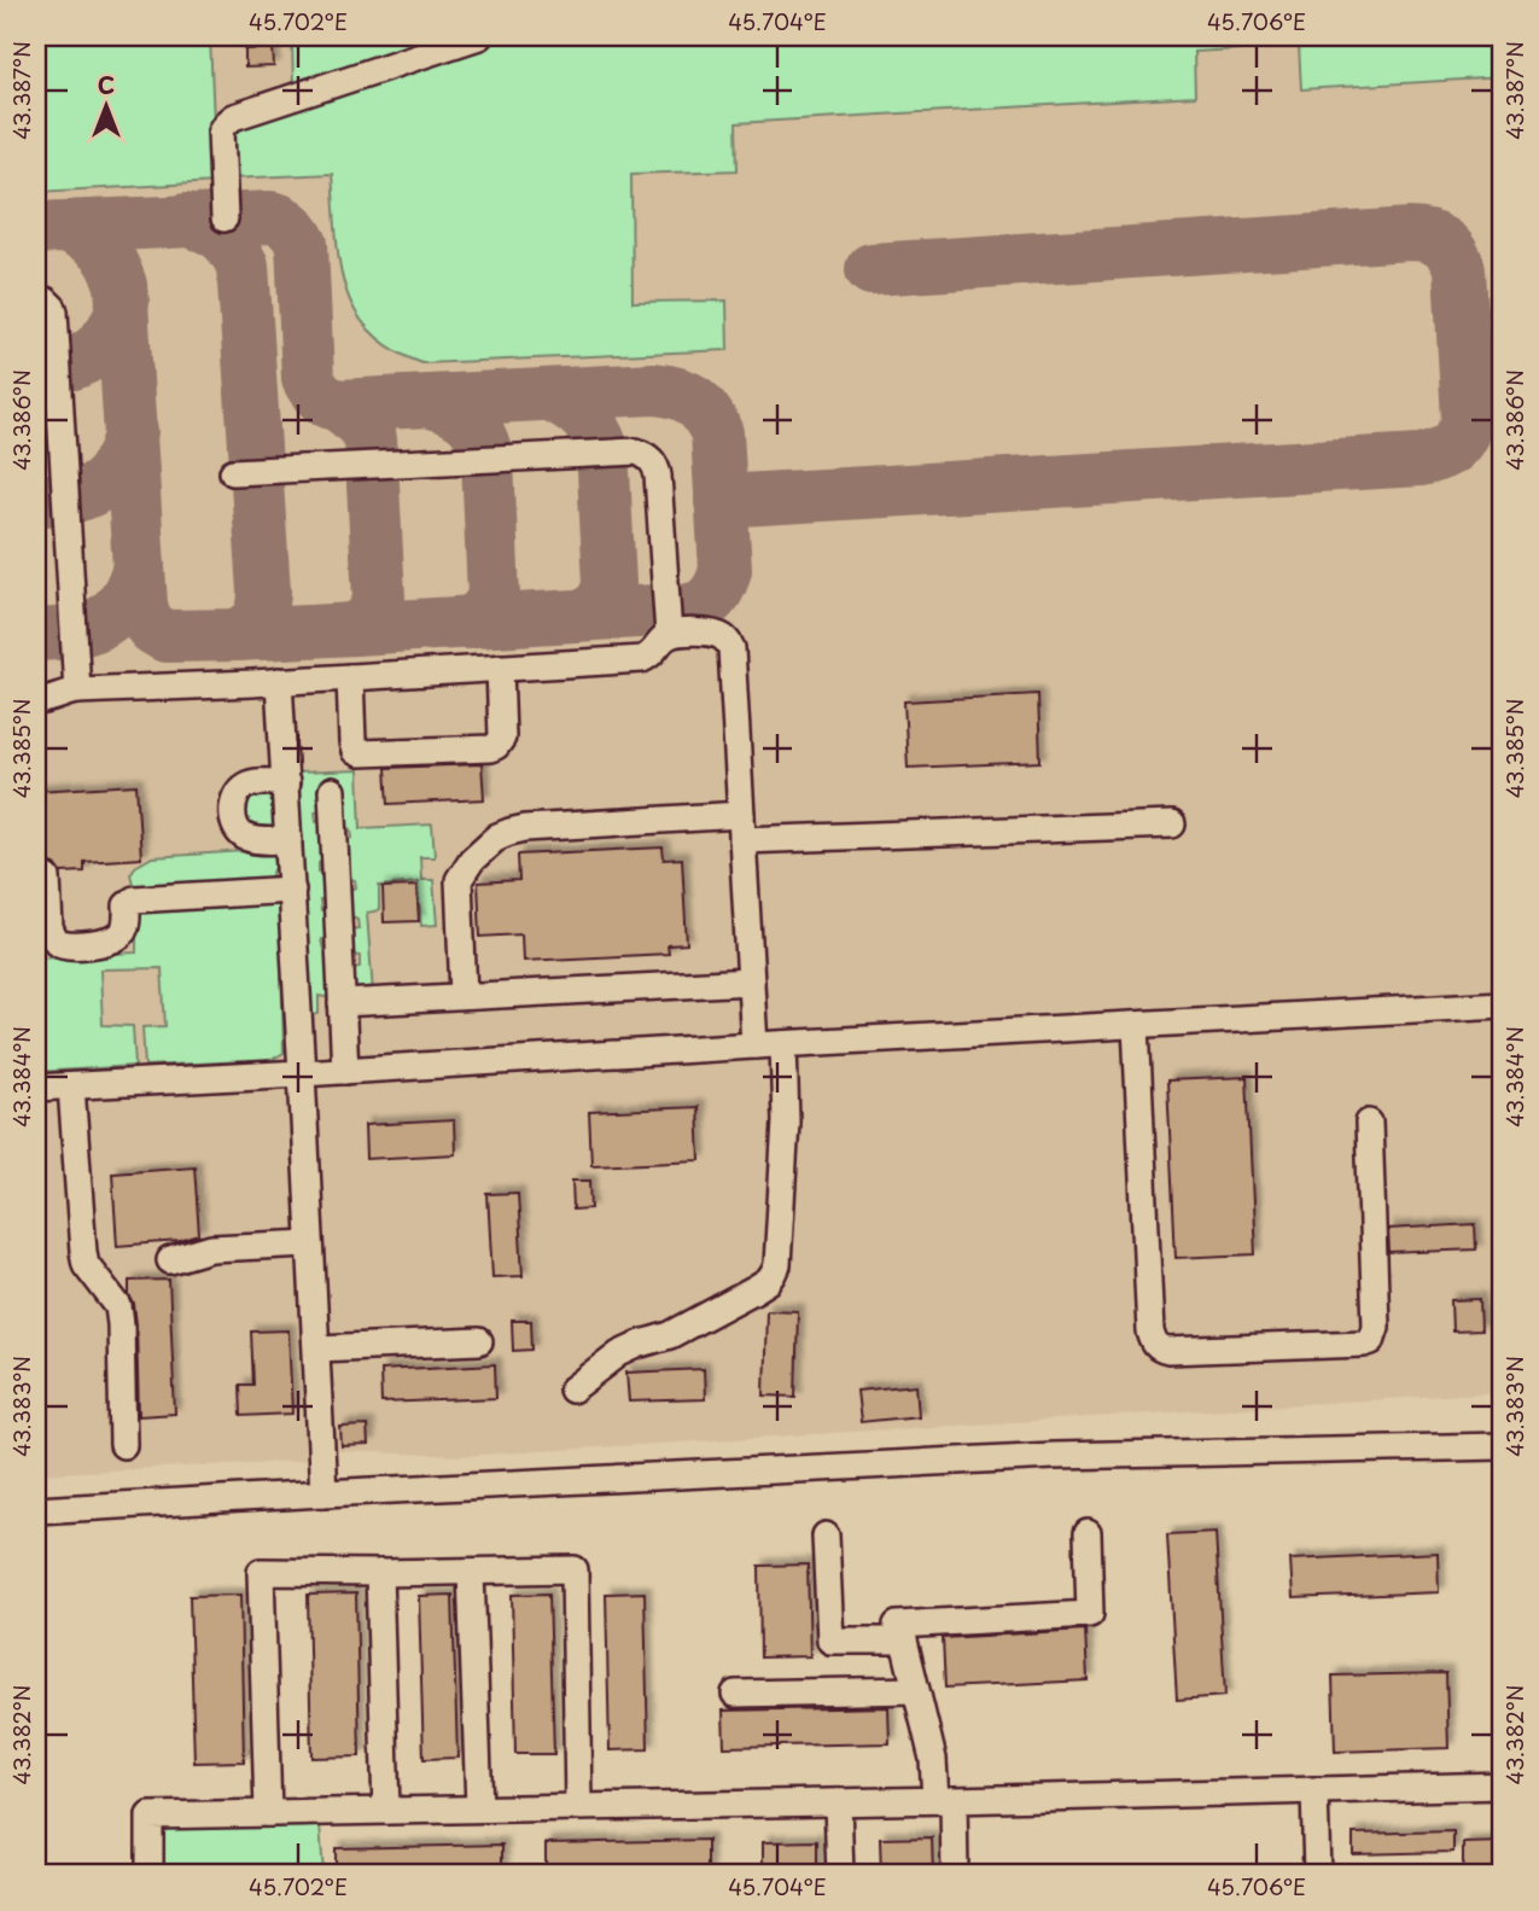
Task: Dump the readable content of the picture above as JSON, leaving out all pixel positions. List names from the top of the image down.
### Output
{
  "north": "top",
  "coordinates": [
    "45.702°E",
    "45.704°E",
    "45.706°E",
    "43.387°N",
    "43.386°N",
    "43.385°N",
    "43.384°N",
    "43.383°N",
    "43.382°N"
  ]
}
